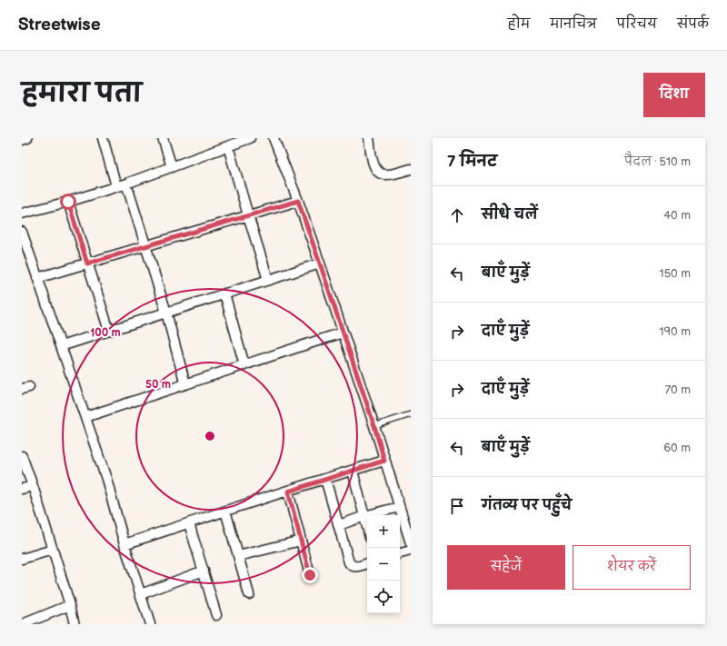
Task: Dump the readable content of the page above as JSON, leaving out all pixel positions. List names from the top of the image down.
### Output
{
  "page": {
    "header": "Streetwise",
    "nav": [
      "होम",
      "मानचित्र",
      "परिचय",
      "संपर्क"
    ],
    "title": "हमारा पता",
    "buttons": [
      "दिशा",
      ["सहेजें", "शेयर करें"]
    ],
    "heading": ["7 मिनट", "पैदल · 510 m"],
    "list": [
      ["सीधे चलें", "40 m"],
      ["बाएँ मुड़ें", "150 m"],
      ["दाएँ मुड़ें", "190 m"],
      ["दाएँ मुड़ें", "70 m"],
      ["बाएँ मुड़ें", "60 m"],
      "गंतव्य पर पहुँचे"
    ],
    "map_buttons": ["+", "−"]
  },
  "rings": ["100 m", "50 m"]
}
